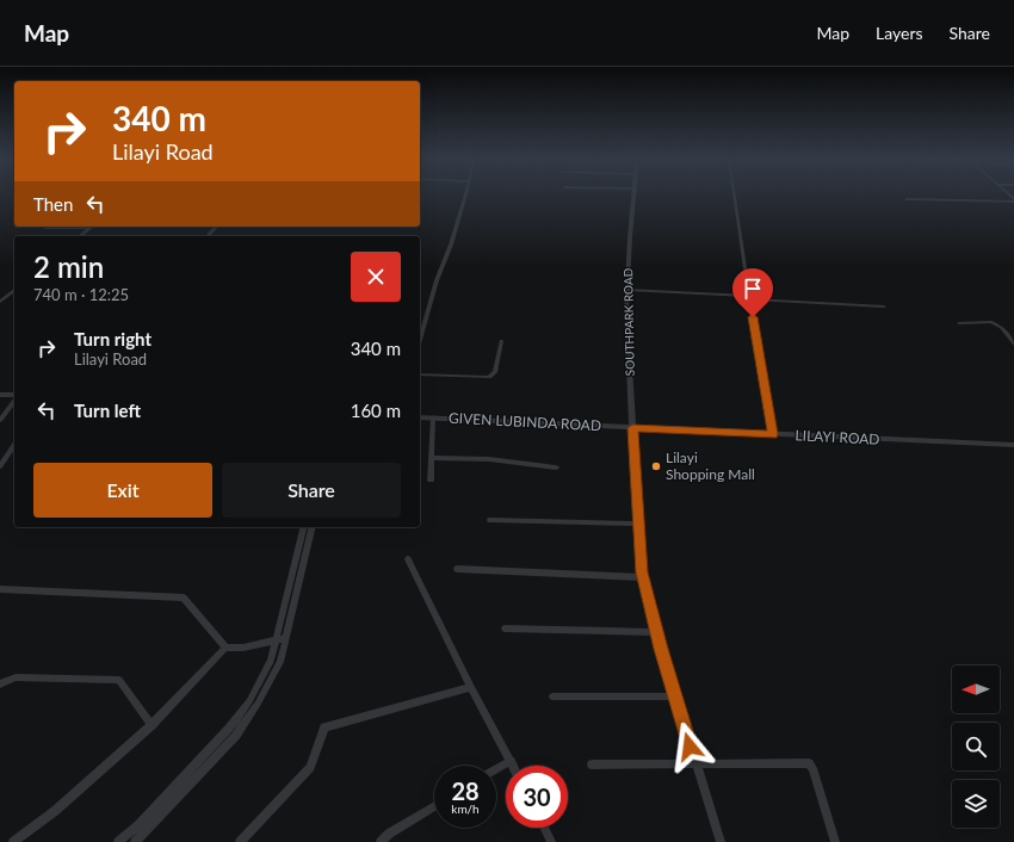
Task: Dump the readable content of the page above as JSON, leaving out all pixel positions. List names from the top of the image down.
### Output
{
  "streets": {
    "street": ["SOUTHPARK ROAD", "GIVEN LUBINDA ROAD", "LILAYI ROAD"]
  },
  "crossings": [
    ["SOUTHPARK ROAD", "GIVEN LUBINDA ROAD"],
    ["SOUTHPARK ROAD", "LILAYI ROAD"],
    ["GIVEN LUBINDA ROAD", "LILAYI ROAD"]
  ],
  "places": ["Lilayi Shopping Mall"],
  "north": "left",
  "page": {
    "header": "Map",
    "nav": ["Map", "Layers", "Share"],
    "turn": ["340 m", "Lilayi Road"],
    "then": "Then",
    "heading": ["2 min", "740 m · 12:25"],
    "list": [
      {
        "name": "Turn right",
        "note": "Lilayi Road",
        "value": "340 m"
      },
      {
        "name": "Turn left",
        "value": "160 m"
      }
    ],
    "buttons": ["Exit", "Share"],
    "speed": "28 km/h",
    "limit": "30"
  }
}
